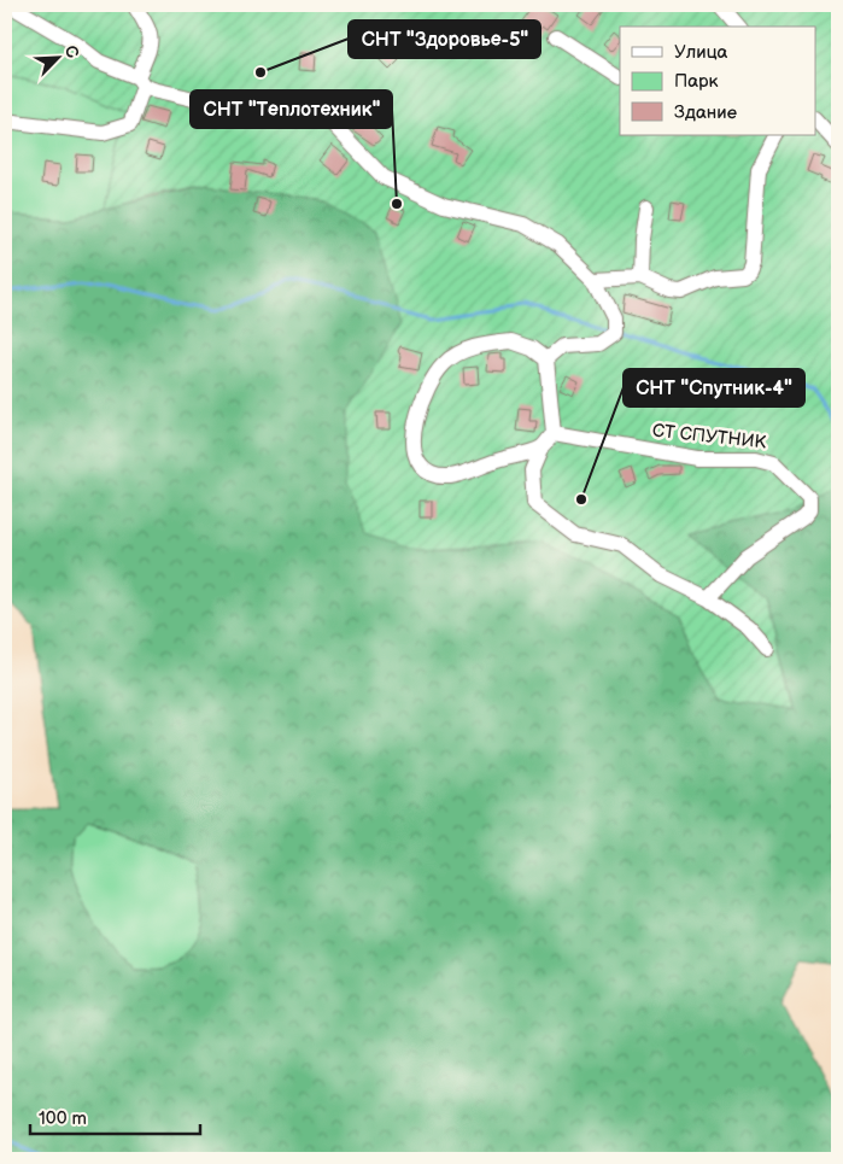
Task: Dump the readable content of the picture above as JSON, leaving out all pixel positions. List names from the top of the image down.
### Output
{
  "streets": {
    "lane": ["СТ СПУТНИК"]
  },
  "places": ["СНТ \"Здоровье-5\"", "СНТ \"Теплотехник\"", "СНТ \"Спутник-4\""],
  "legend": ["Улица", "Парк", "Здание"],
  "scale_bar": "100 m",
  "north": "top right"
}
